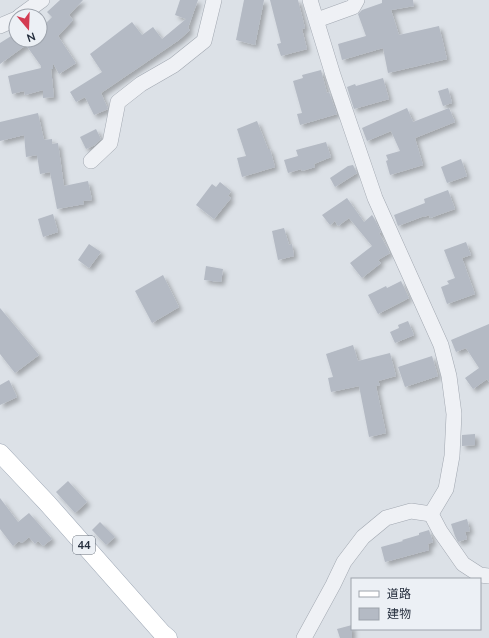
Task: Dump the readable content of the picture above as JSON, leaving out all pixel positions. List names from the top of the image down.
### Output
{
  "streets": {
    "main road": ["44"]
  },
  "legend": ["道路", "建物"],
  "north": "bottom"
}
